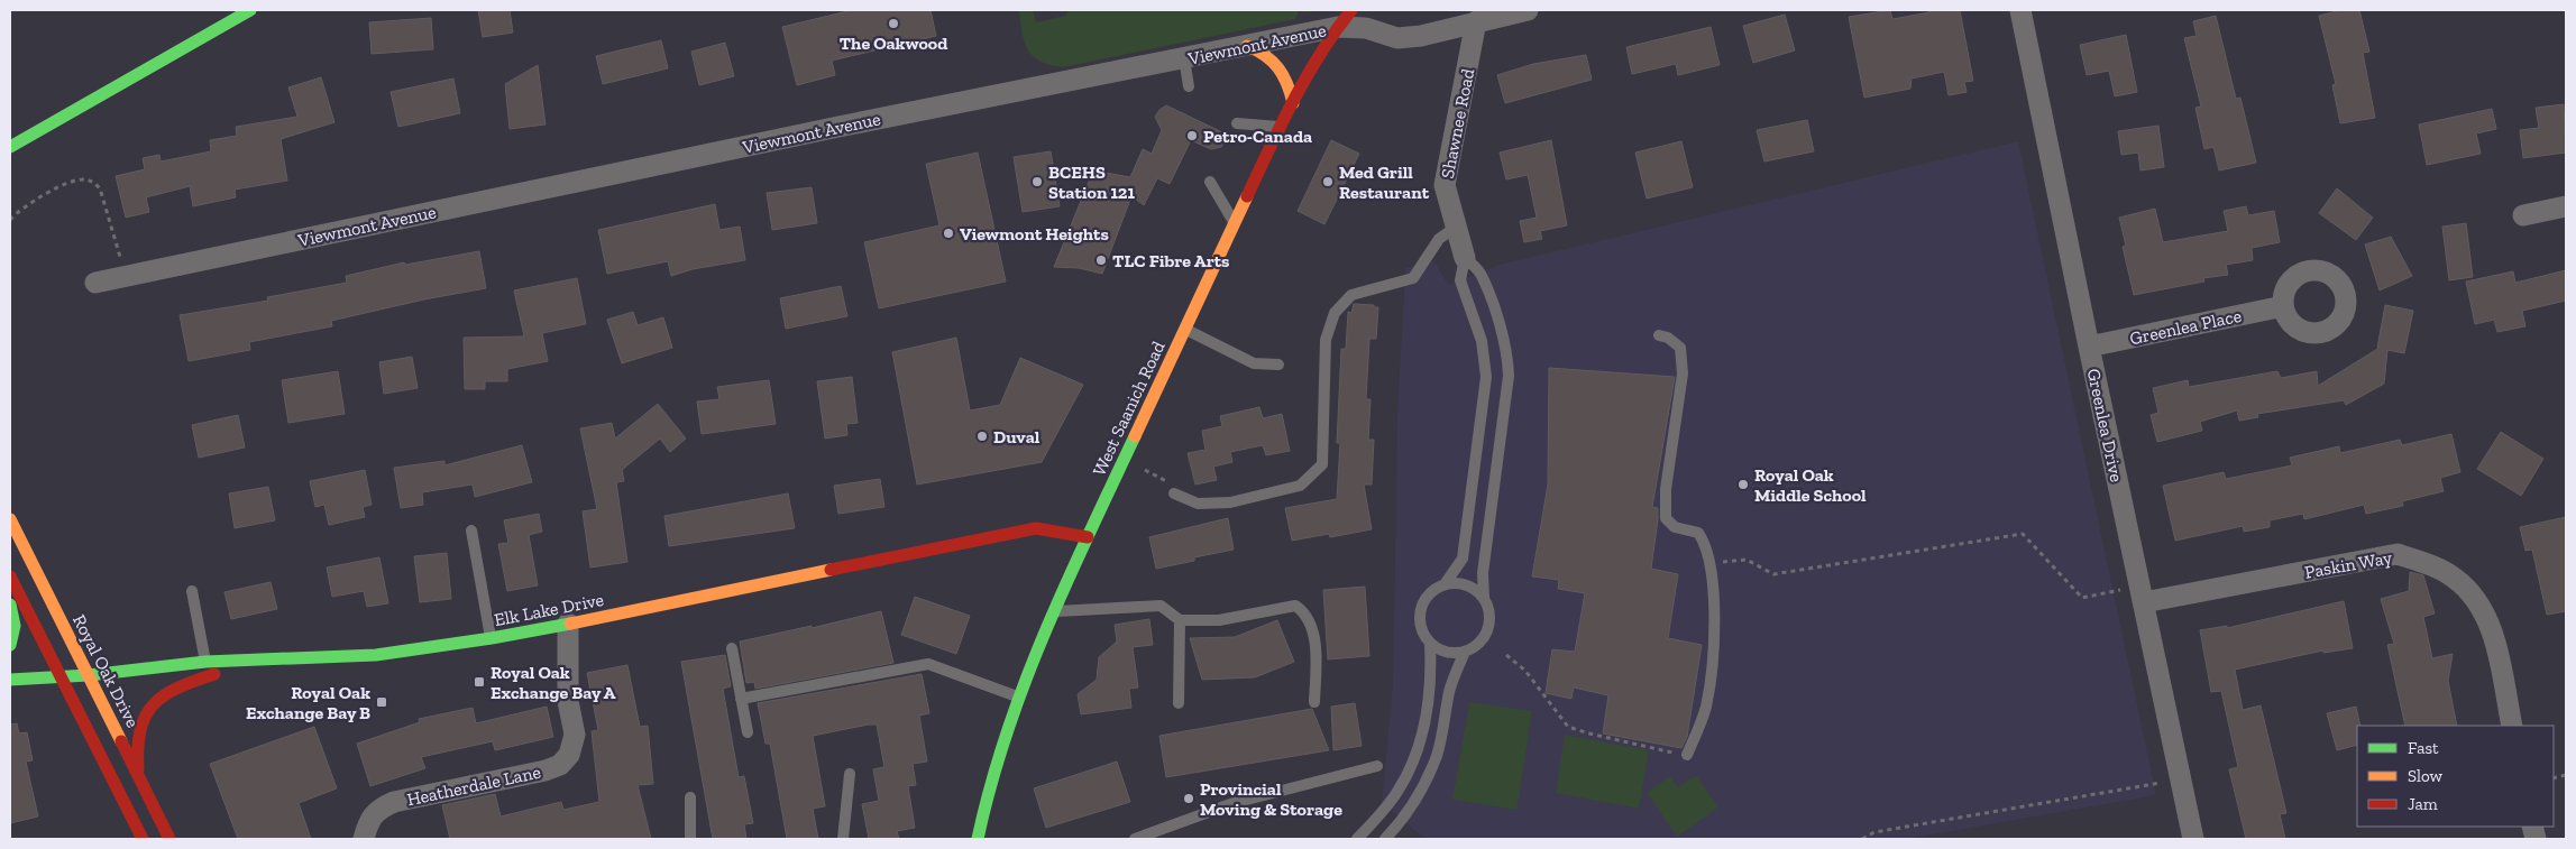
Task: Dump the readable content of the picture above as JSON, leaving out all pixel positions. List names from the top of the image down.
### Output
{
  "streets": {
    "main road": ["West Saanich Road", "Elk Lake Drive", "Royal Oak Drive"],
    "street": [
      "Viewmont Avenue",
      "Shawnee Road",
      "Greenlea Place",
      "Greenlea Drive",
      "Paskin Way",
      "Heatherdale Lane"
    ]
  },
  "crossings": [
    ["Viewmont Avenue", "Shawnee Road"],
    ["Viewmont Avenue", "West Saanich Road"],
    ["Greenlea Place", "Greenlea Drive"],
    ["West Saanich Road", "Elk Lake Drive"],
    ["Greenlea Drive", "Paskin Way"],
    ["Elk Lake Drive", "Royal Oak Drive"],
    ["Elk Lake Drive", "Heatherdale Lane"]
  ],
  "places": {
    "other": [
      "The Oakwood",
      "Petro-Canada",
      "BCEHS Station 121",
      "Med Grill Restaurant",
      "Viewmont Heights",
      "TLC Fibre Arts",
      "Duval",
      "Royal Oak Middle School",
      "Provincial Moving & Storage"
    ],
    "transit": ["Royal Oak Exchange Bay A", "Royal Oak Exchange Bay B"]
  },
  "legend": ["Fast", "Slow", "Jam"]
}
